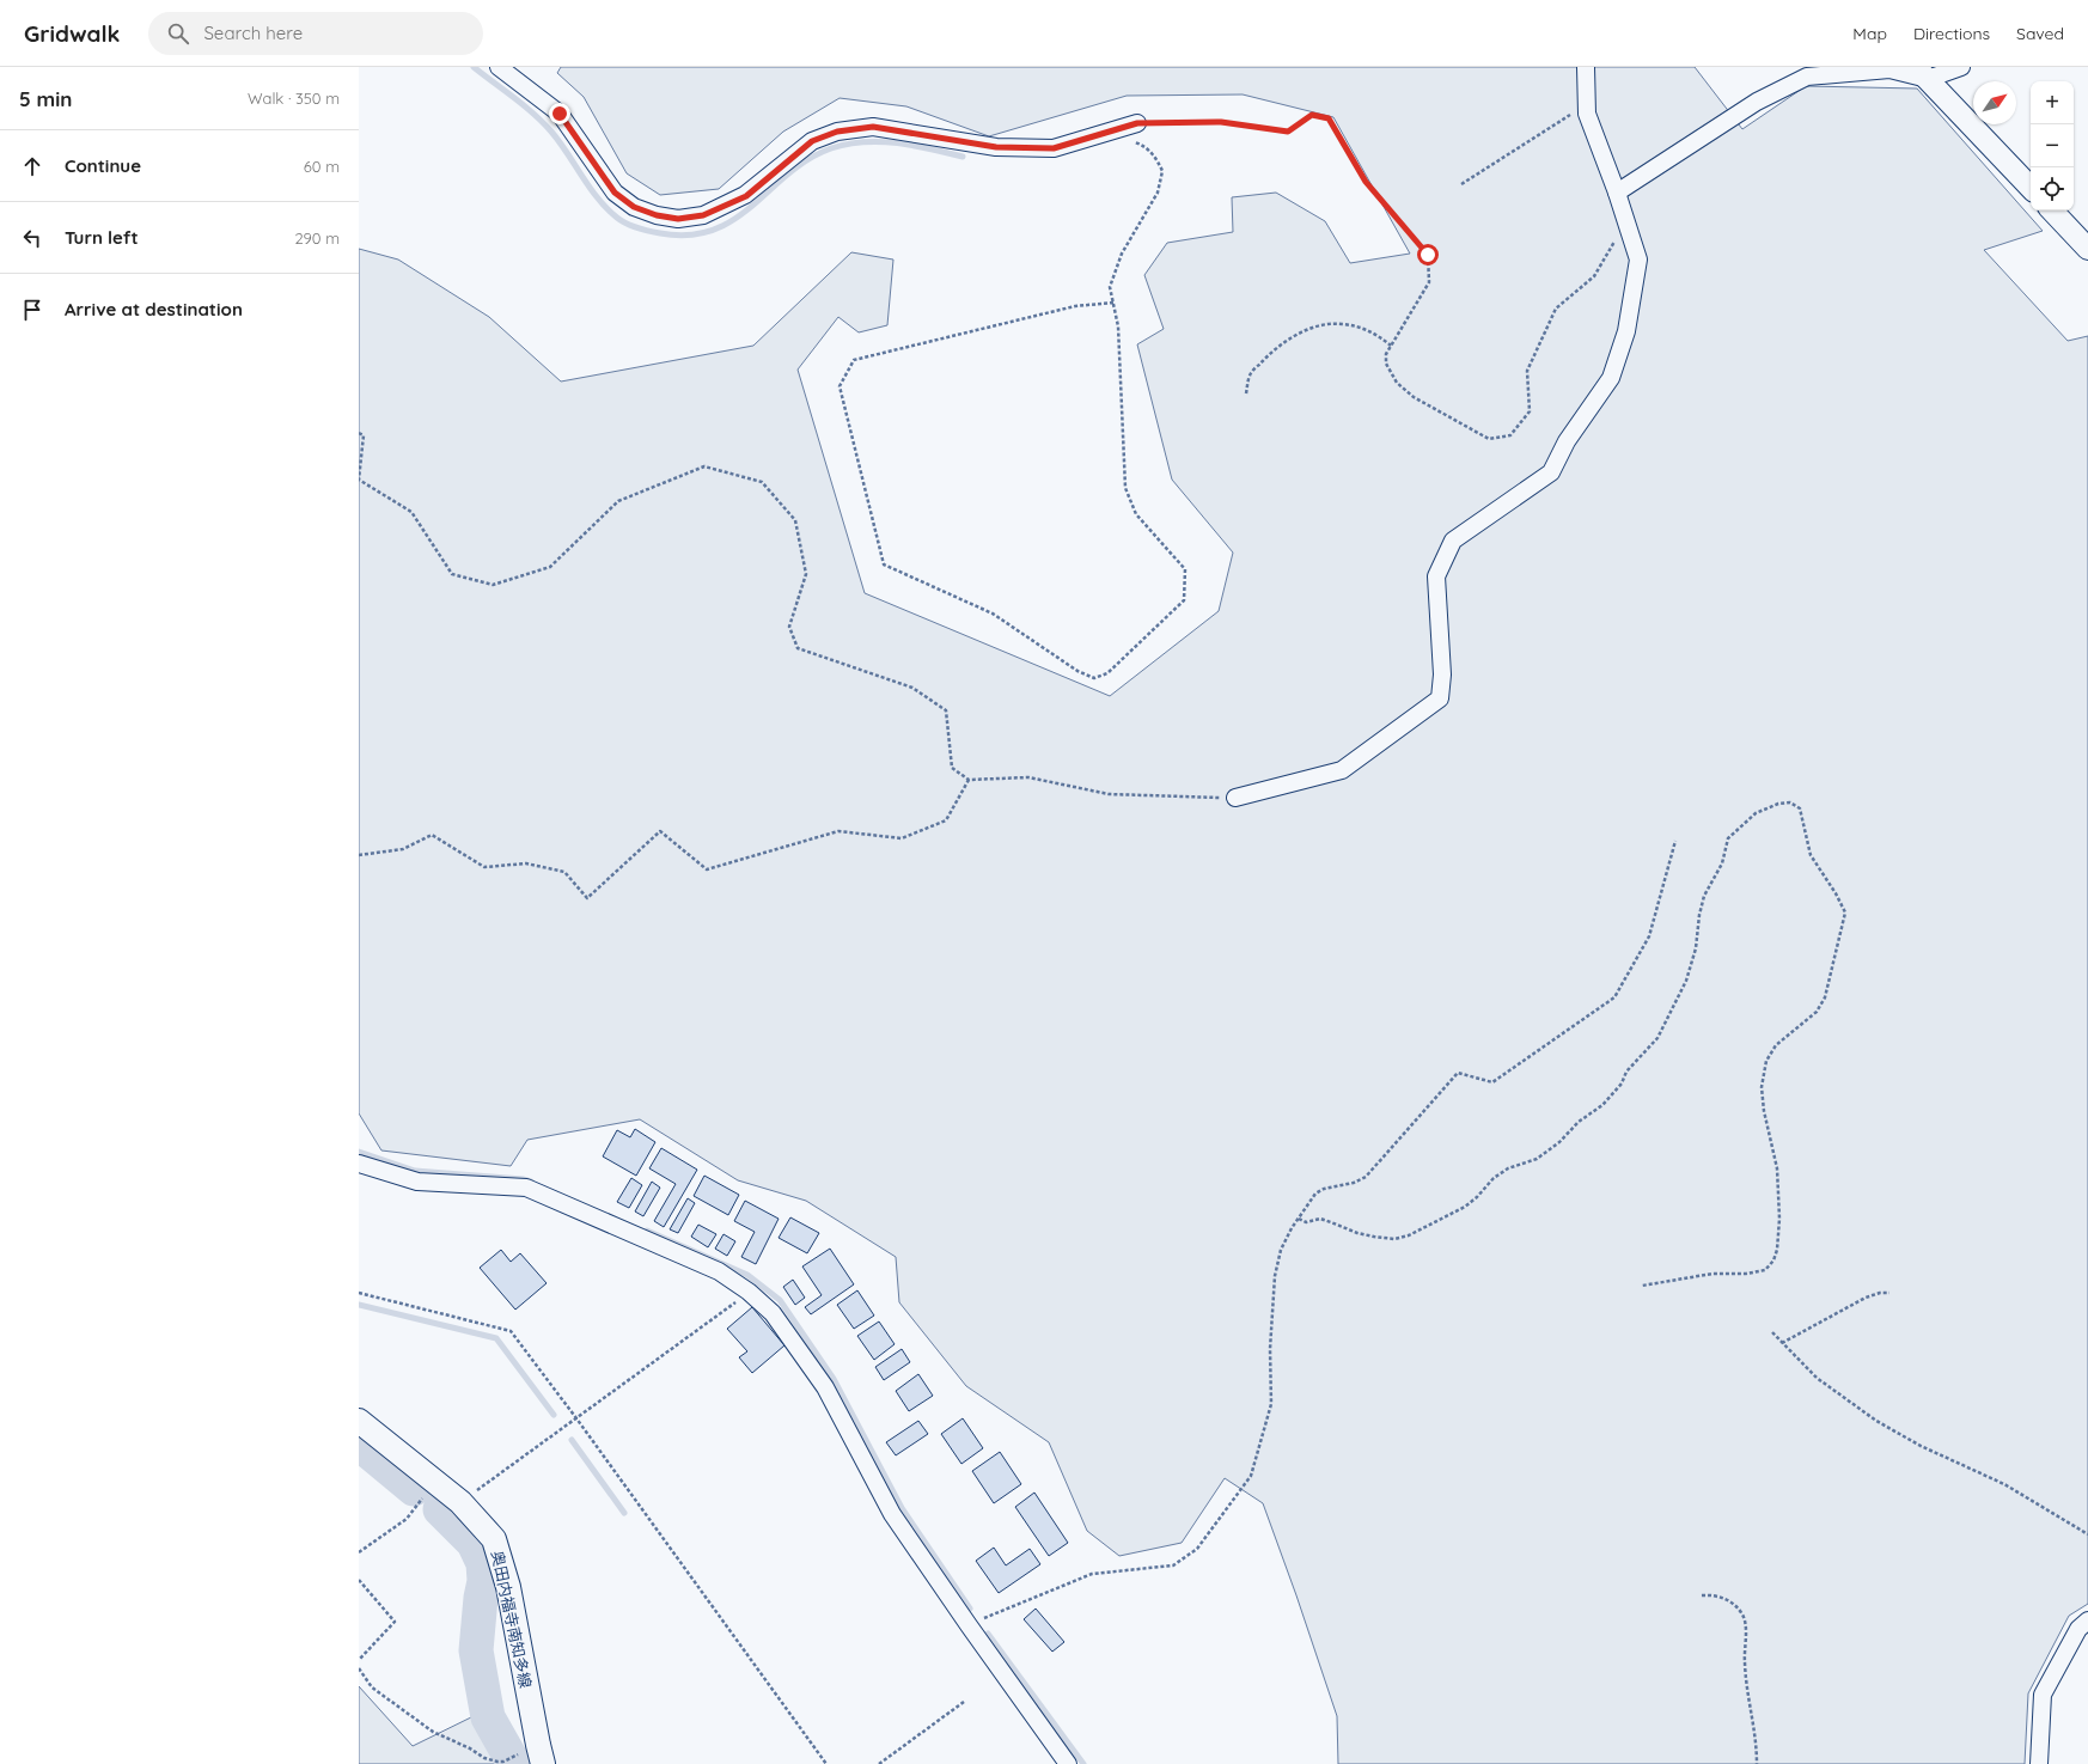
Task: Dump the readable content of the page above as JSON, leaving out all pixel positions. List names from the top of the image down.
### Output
{
  "streets": {
    "main road": ["奥田内福寺南知多線"]
  },
  "north": "top right",
  "page": {
    "header": "Gridwalk",
    "search": "Search here",
    "nav": ["Map", "Directions", "Saved"],
    "heading": ["5 min", "Walk · 350 m"],
    "map_buttons": ["+", "−"],
    "list": [
      ["Continue", "60 m"],
      ["Turn left", "290 m"],
      "Arrive at destination"
    ]
  }
}
